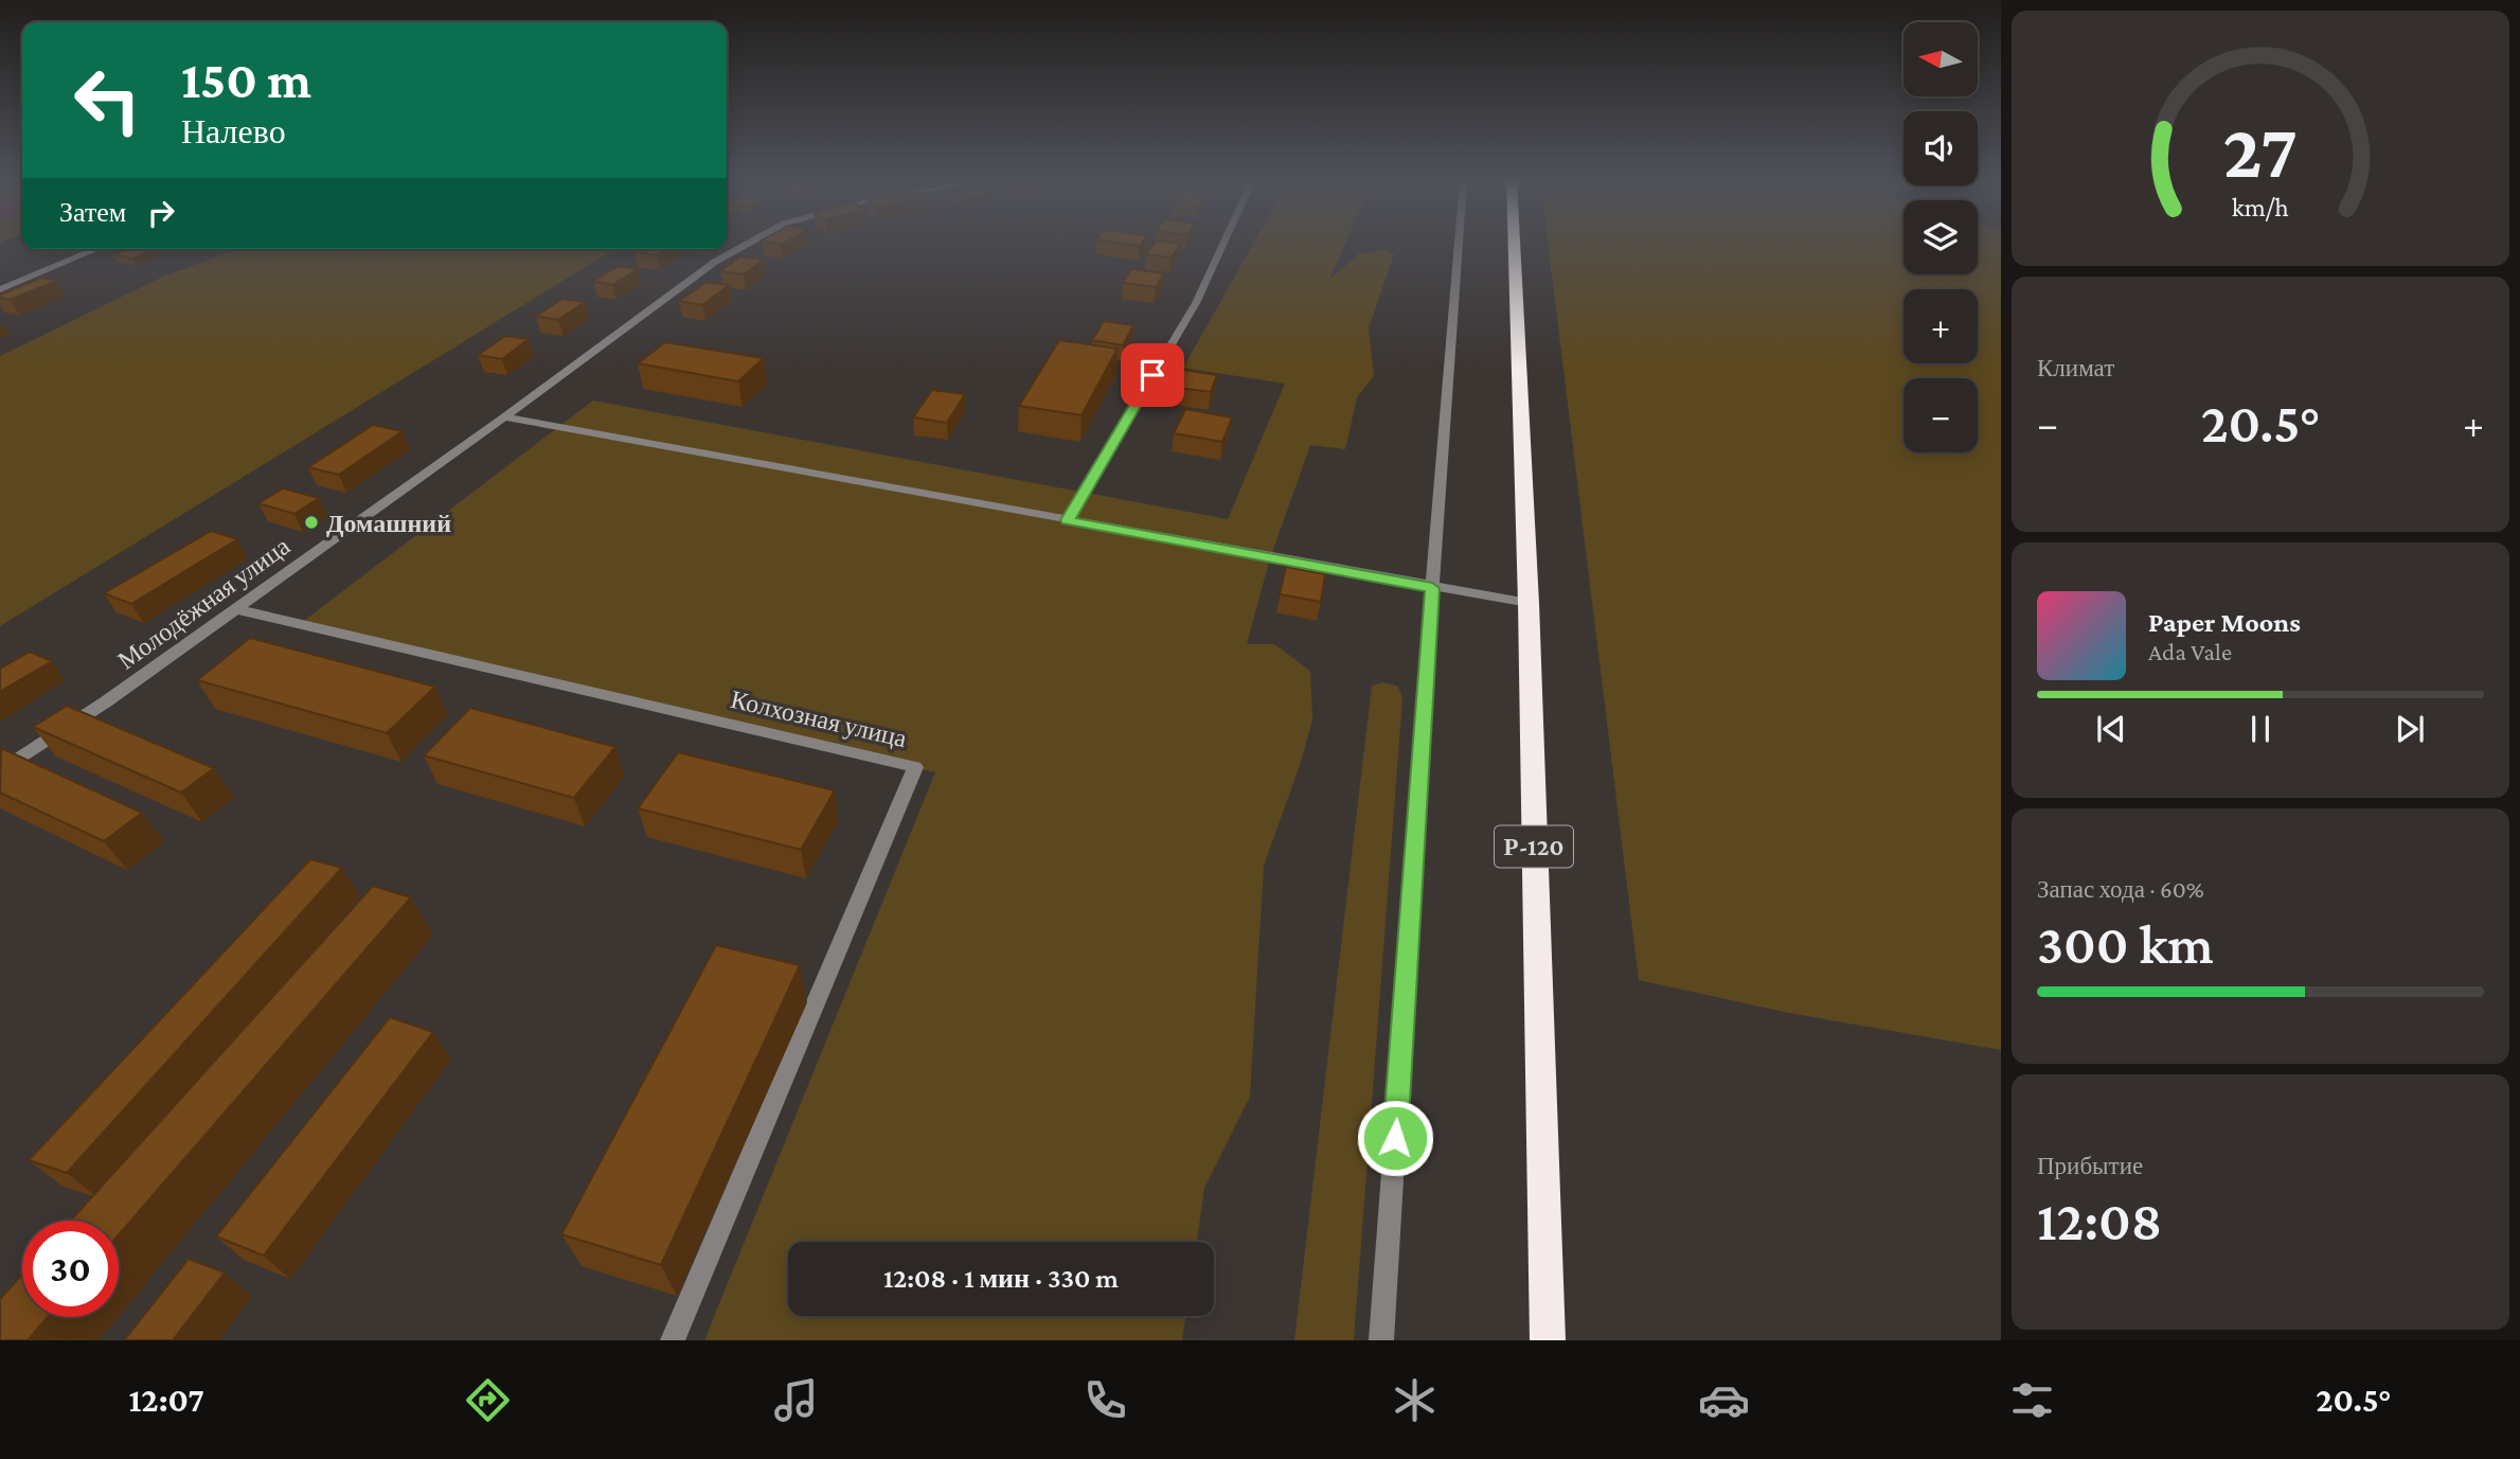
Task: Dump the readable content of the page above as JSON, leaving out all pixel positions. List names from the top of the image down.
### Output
{
  "streets": {
    "highway": ["Р-120"],
    "street": ["Молодёжная улица", "Колхозная улица"]
  },
  "crossings": [
    ["Молодёжная улица", "Колхозная улица"]
  ],
  "places": ["Домашний"],
  "north": "left",
  "page": {
    "map_buttons": ["+", "−"],
    "turn": ["150 m", "Налево"],
    "then": "Затем",
    "tile": [
      "Климат",
      ["Запас хода · 60%", "300 km"],
      ["Прибытие", "12:08"]
    ],
    "heat": ["−", "20.5°", "+"],
    "song": ["Paper Moons", "Ada Vale"],
    "limit": "30",
    "trip": "12:08 · 1 мин · 330 m",
    "tabs": ["12:07", "20.5°"],
    "gauge": ["27", "km/h"]
  }
}
